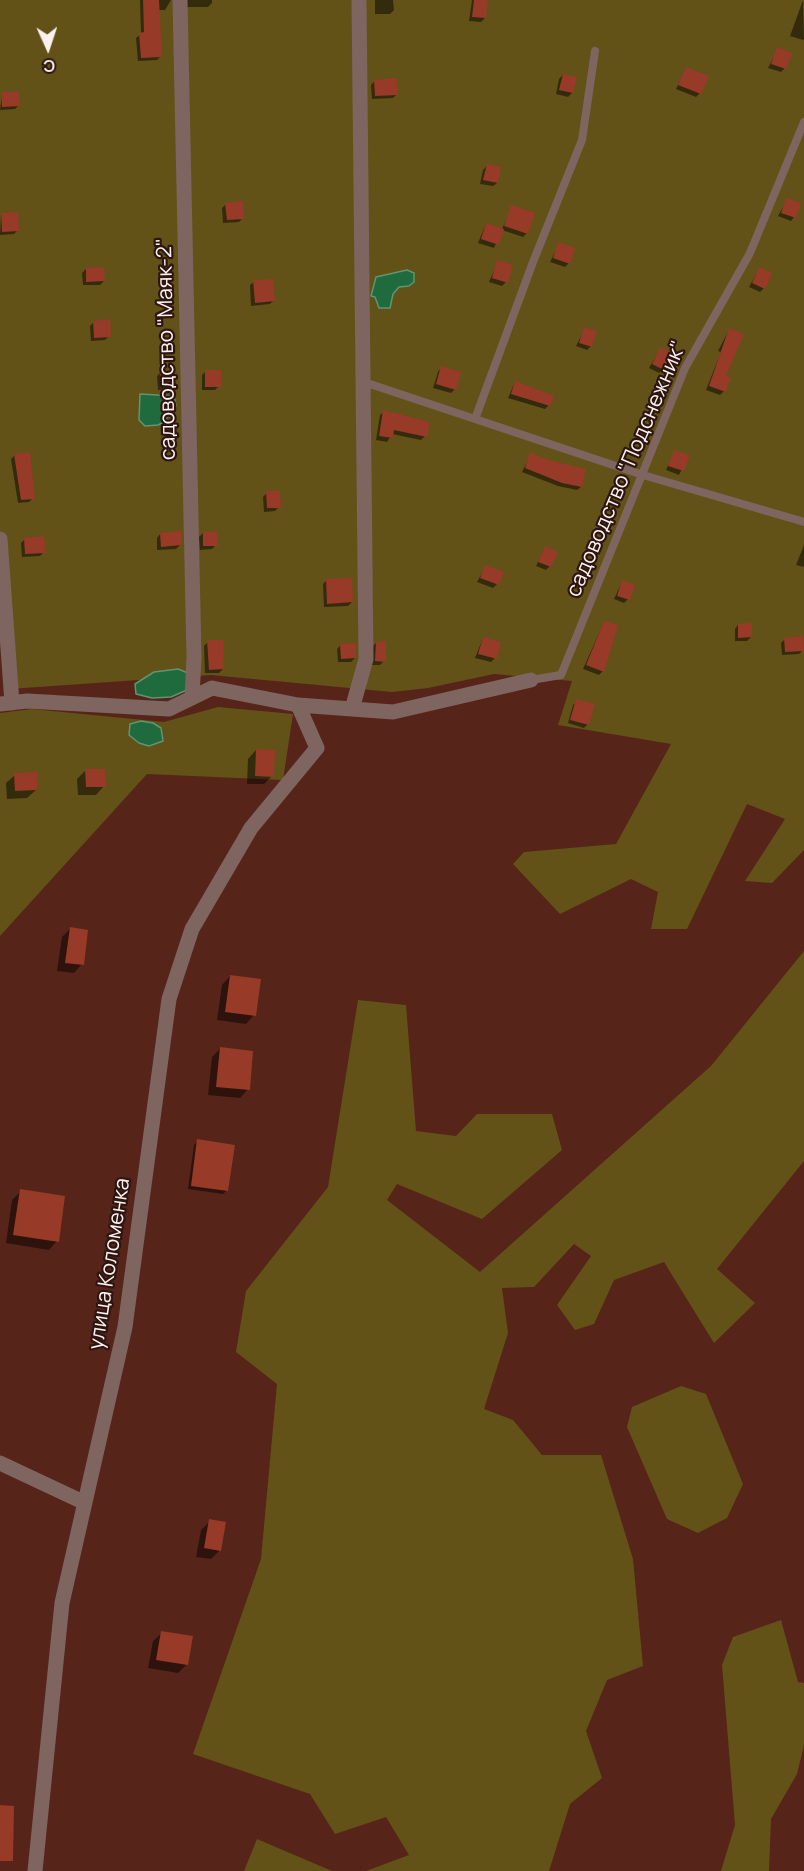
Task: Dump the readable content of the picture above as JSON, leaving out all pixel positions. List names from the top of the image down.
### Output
{
  "streets": {
    "street": ["садоводство \"Маяк-2\"", "улица Коломенка"],
    "lane": ["садоводство \"Подснежник\""]
  },
  "north": "bottom"
}
